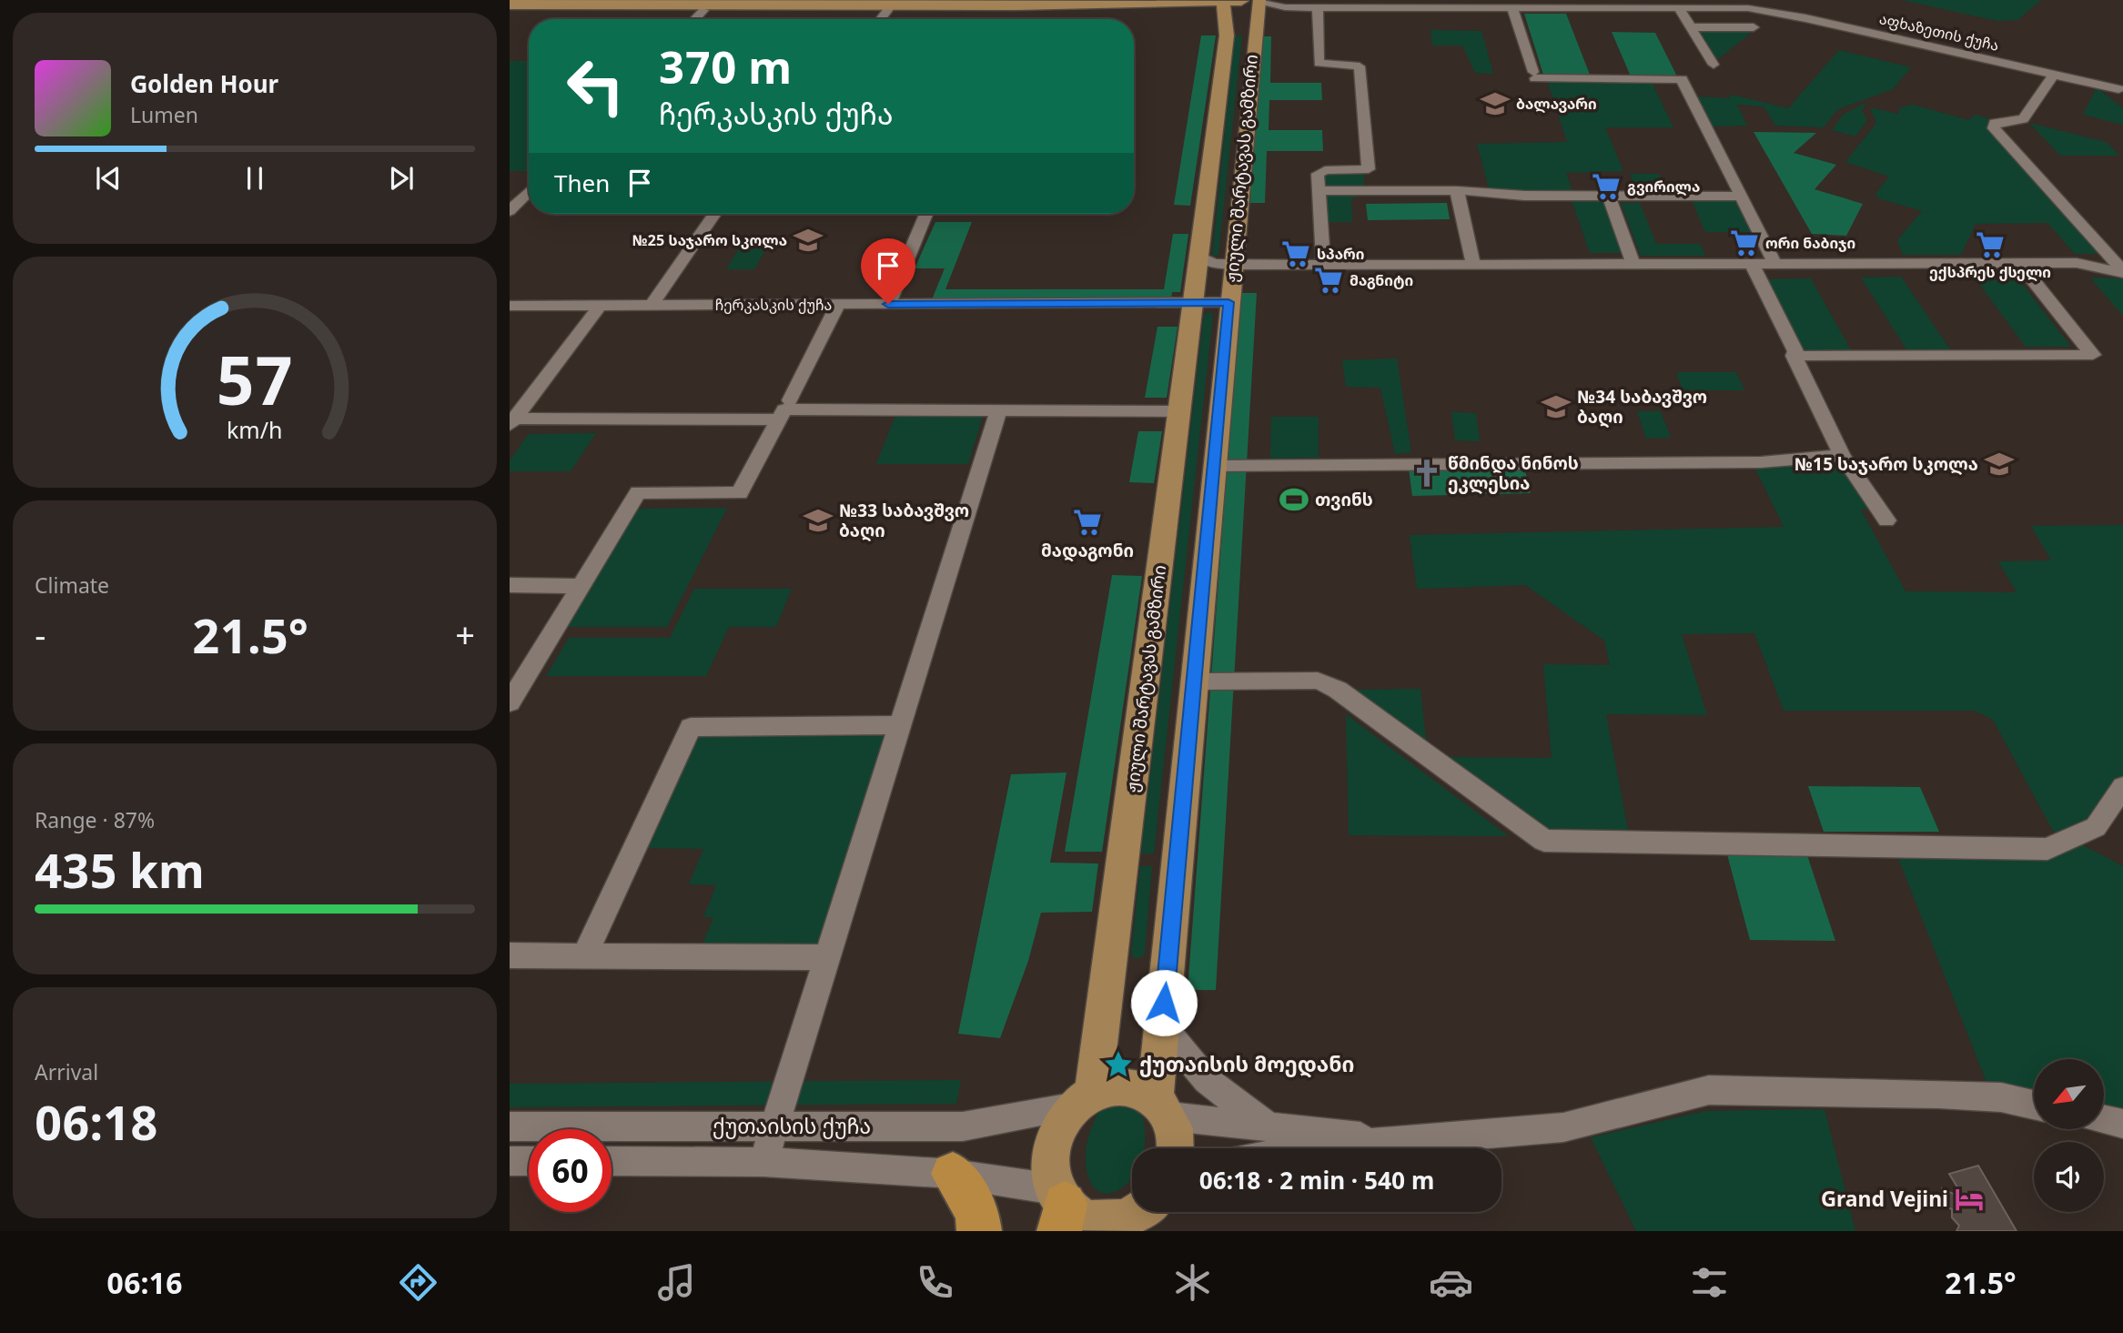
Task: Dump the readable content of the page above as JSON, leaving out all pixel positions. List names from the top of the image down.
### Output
{
  "streets": {
    "main road": ["ჟიული შარტავას გამზირი"],
    "street": ["აფხაზეთის ქუჩა", "ჩერკასკის ქუჩა", "ქუთაისის ქუჩა"]
  },
  "crossings": [
    ["აფხაზეთის ქუჩა", "ჟიული შარტავას გამზირი"],
    ["ჟიული შარტავას გამზირი", "ჩერკასკის ქუჩა"],
    ["ჟიული შარტავას გამზირი", "ქუთაისის ქუჩა"]
  ],
  "places": {
    "school or university": [
      "ბალავარი",
      "№25 საჯარო სკოლა",
      "№34 საბავშვო ბაღი",
      "№15 საჯარო სკოლა",
      "№33 საბავშვო ბაღი"
    ],
    "supermarket": [
      "გვირილა",
      "ორი ნაბიჯი",
      "ექსპრეს ქსელი",
      "სპარი",
      "მაგნიტი",
      "მადაგონი"
    ],
    "church": ["წმინდა ნინოს ეკლესია"],
    "sports": ["თვინს"],
    "place": ["ქუთაისის მოედანი"],
    "hotel": ["Grand Vejini"]
  },
  "north": "bottom left",
  "page": {
    "turn": ["370 m", "ჩერკასკის ქუჩა"],
    "song": ["Golden Hour", "Lumen"],
    "then": "Then",
    "tile": [
      "Climate",
      ["Range · 87%", "435 km"],
      ["Arrival", "06:18"]
    ],
    "heat": ["−", "21.5°", "+"],
    "limit": "60",
    "trip": "06:18 · 2 min · 540 m",
    "tabs": ["06:16", "21.5°"],
    "gauge": ["57", "km/h"]
  }
}
